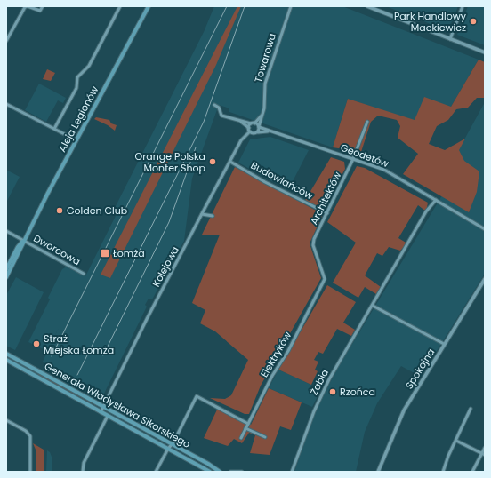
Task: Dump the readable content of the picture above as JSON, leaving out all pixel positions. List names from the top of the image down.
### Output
{
  "streets": {
    "main road": ["Aleja Legionów", "Generała Władysława Sikorskiego"],
    "street": [
      "Towarowa",
      "Geodetów",
      "Budowlańców",
      "Architektów",
      "Dworcowa",
      "Kolejowa",
      "Elektryków",
      "Spokojna",
      "Żabia"
    ]
  },
  "crossings": [
    ["Towarowa", "Kolejowa"],
    ["Aleja Legionów", "Dworcowa"],
    ["Geodetów", "Architektów"],
    ["Geodetów", "Żabia"],
    ["Budowlańców", "Architektów"],
    ["Budowlańców", "Kolejowa"],
    ["Architektów", "Elektryków"],
    ["Kolejowa", "Generała Władysława Sikorskiego"]
  ],
  "places": {
    "other": [
      "Park Handlowy Mackiewicz",
      "Orange Polska Monter Shop",
      "Golden Club",
      "Straż Miejska Łomża",
      "Rzońca"
    ],
    "transit": ["Łomża"]
  }
}
